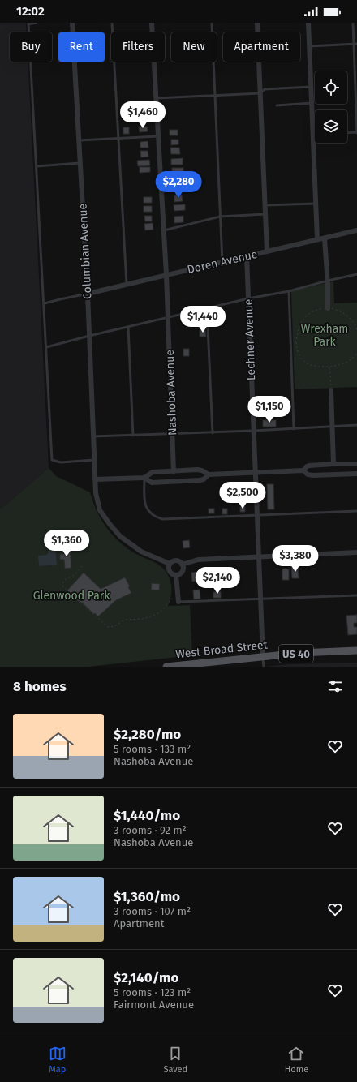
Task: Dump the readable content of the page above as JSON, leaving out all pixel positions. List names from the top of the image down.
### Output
{
  "streets": {
    "main road": ["West Broad Street", "US 40"],
    "street": [
      "Columbian Avenue",
      "Doren Avenue",
      "Lechner Avenue",
      "Nashoba Avenue"
    ]
  },
  "crossings": [
    ["Columbian Avenue", "Doren Avenue"],
    ["Doren Avenue", "Lechner Avenue"],
    ["Doren Avenue", "Nashoba Avenue"],
    ["Lechner Avenue", "West Broad Street"]
  ],
  "parks": ["Wrexham Park", "Glenwood Park"],
  "page": {
    "status": "12:02",
    "chip": [
      "Buy",
      "Rent",
      "Filters",
      "New",
      "Apartment"
    ],
    "price": [
      "$1,460",
      "$2,280",
      "$1,440",
      "$1,150",
      "$2,500",
      "$1,360",
      "$3,380",
      "$2,140"
    ],
    "heading": "8 homes",
    "list": [
      {
        "name": "$2,280/mo",
        "note": "5 rooms · 133 m² · Nashoba Avenue"
      },
      {
        "name": "$1,440/mo",
        "note": "3 rooms · 92 m² · Nashoba Avenue"
      },
      {
        "name": "$1,360/mo",
        "note": "3 rooms · 107 m² · Apartment"
      },
      {
        "name": "$2,140/mo",
        "note": "5 rooms · 123 m² · Fairmont Avenue"
      }
    ],
    "tabs": ["Map", "Saved", "Home"]
  }
}
